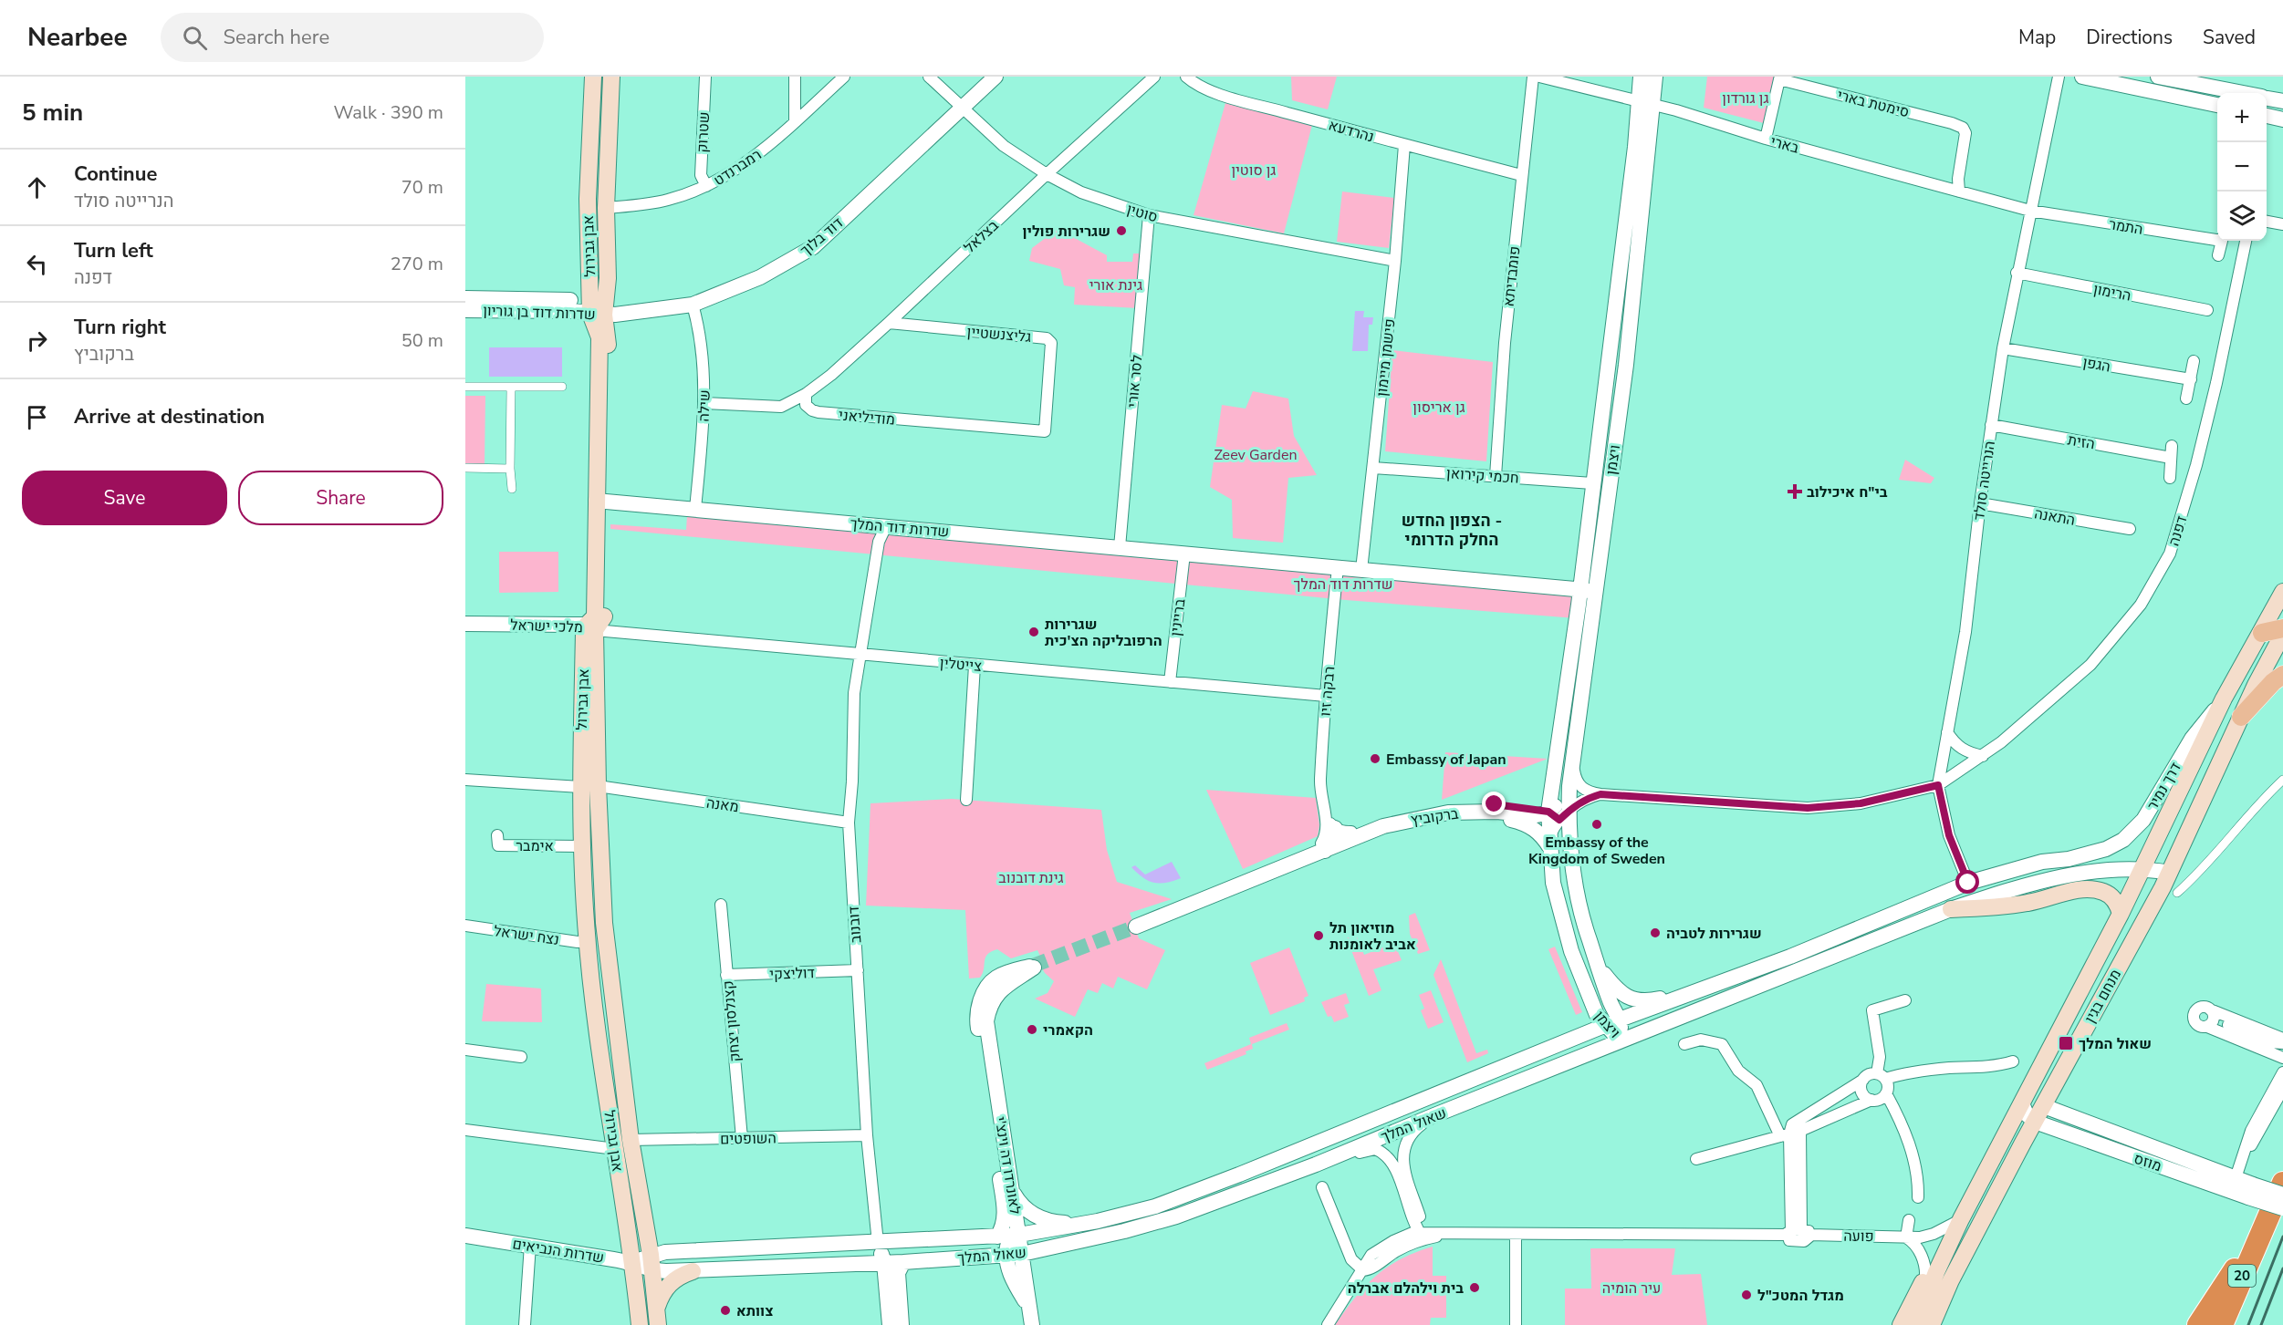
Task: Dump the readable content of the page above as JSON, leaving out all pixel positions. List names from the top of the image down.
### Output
{
  "streets": {
    "highway": ["20"],
    "main road": ["אבן גבירול", "דרך נמיר", "מנחם בגין"],
    "street": [
      "סימטת בארי",
      "נהרדעא",
      "שטרוק",
      "בארי",
      "רמברנדט",
      "סוטין",
      "התמר",
      "דוד בלוך",
      "בצלאל",
      "פומבדיתא",
      "הרימון",
      "שדרות דוד בן גוריון",
      "גליצנשטיין",
      "פישמן מיימון",
      "הגפן",
      "לסר אורי",
      "שילה",
      "מודיליאני",
      "הזית",
      "ויצמן",
      "חכמי קירואן",
      "הנרייטה סולד",
      "התאנה",
      "שדרות דוד המלך",
      "דפנה",
      "בריינין",
      "מלכי ישראל",
      "צייטלין",
      "רבקה זיו",
      "מאנה",
      "ברקוביץ",
      "אימבר",
      "דובנוב",
      "נצח ישראל",
      "דוליצקי",
      "קצנלסון יצחק",
      "שאול המלך",
      "השופטים",
      "מוזס",
      "לאונרדו דה וינצ'י",
      "פועה",
      "שדרות הנביאים"
    ]
  },
  "crossings": [
    ["סימטת בארי", "בארי"],
    ["נהרדעא", "פומבדיתא"],
    ["נהרדעא", "פישמן מיימון"],
    ["שטרוק", "רמברנדט"],
    ["בארי", "התמר"],
    ["בארי", "ויצמן"],
    ["בארי", "הנרייטה סולד"],
    ["רמברנדט", "אבן גבירול"],
    ["סוטין", "דוד בלוך"],
    ["סוטין", "בצלאל"],
    ["סוטין", "פישמן מיימון"],
    ["סוטין", "לסר אורי"],
    ["התמר", "הנרייטה סולד"],
    ["דוד בלוך", "אבן גבירול"],
    ["דוד בלוך", "שדרות דוד בן גוריון"],
    ["דוד בלוך", "שילה"],
    ["בצלאל", "גליצנשטיין"],
    ["בצלאל", "מודיליאני"],
    ["אבן גבירול", "שדרות דוד בן גוריון"],
    ["אבן גבירול", "שדרות דוד המלך"],
    ["אבן גבירול", "מלכי ישראל"],
    ["אבן גבירול", "צייטלין"],
    ["אבן גבירול", "מאנה"],
    ["אבן גבירול", "אימבר"],
    ["אבן גבירול", "נצח ישראל"],
    ["אבן גבירול", "שאול המלך"],
    ["אבן גבירול", "השופטים"],
    ["אבן גבירול", "שדרות הנביאים"],
    ["פומבדיתא", "חכמי קירואן"],
    ["הרימון", "הנרייטה סולד"],
    ["גליצנשטיין", "מודיליאני"],
    ["פישמן מיימון", "חכמי קירואן"],
    ["פישמן מיימון", "שדרות דוד המלך"],
    ["הגפן", "הנרייטה סולד"],
    ["לסר אורי", "שדרות דוד המלך"],
    ["שילה", "שדרות דוד המלך"],
    ["הזית", "הנרייטה סולד"],
    ["ויצמן", "חכמי קירואן"],
    ["ויצמן", "שדרות דוד המלך"],
    ["ויצמן", "דפנה"],
    ["ויצמן", "ברקוביץ"],
    ["ויצמן", "שאול המלך"],
    ["הנרייטה סולד", "התאנה"],
    ["הנרייטה סולד", "דפנה"],
    ["הנרייטה סולד", "דרך נמיר"],
    ["הנרייטה סולד", "שאול המלך"],
    ["שדרות דוד המלך", "בריינין"],
    ["שדרות דוד המלך", "רבקה זיו"],
    ["שדרות דוד המלך", "דובנוב"],
    ["דפנה", "ברקוביץ"],
    ["בריינין", "צייטלין"],
    ["מלכי ישראל", "צייטלין"],
    ["צייטלין", "רבקה זיו"],
    ["צייטלין", "דובנוב"],
    ["רבקה זיו", "ברקוביץ"],
    ["דרך נמיר", "מנחם בגין"],
    ["דרך נמיר", "שאול המלך"],
    ["מאנה", "דובנוב"],
    ["דובנוב", "דוליצקי"],
    ["דובנוב", "שאול המלך"],
    ["דובנוב", "השופטים"],
    ["דוליצקי", "קצנלסון יצחק"],
    ["מנחם בגין", "שאול המלך"],
    ["מנחם בגין", "מוזס"],
    ["מנחם בגין", "פועה"],
    ["קצנלסון יצחק", "השופטים"],
    ["שאול המלך", "לאונרדו דה וינצ'י"]
  ],
  "districts": ["הצפון החדש - החלק הדרומי"],
  "parks": [
    "גן גורדון",
    "גן סוטין",
    "גינת אורי",
    "גן אריסון",
    "Zeev Garden",
    "שדרות דוד המלך",
    "גינת דובנוב",
    "עיר הומיה"
  ],
  "places": {
    "other": [
      "שגרירות פולין",
      "שגרירות הרפובליקה הצ'כית",
      "Embassy of Japan",
      "Embassy of the Kingdom of Sweden",
      "שגרירות לטביה",
      "מוזיאון תל אביב לאומנות",
      "הקאמרי",
      "בית וילהלם אברלה",
      "מגדל המטכ\"ל",
      "צוותא"
    ],
    "health": ["בי\"ח איכילוב"],
    "transit": ["שאול המלך"]
  },
  "page": {
    "header": "Nearbee",
    "search": "Search here",
    "nav": ["Map", "Directions", "Saved"],
    "heading": ["5 min", "Walk · 390 m"],
    "map_buttons": ["+", "−"],
    "list": [
      ["Continue", "הנרייטה סולד", "70 m"],
      ["Turn left", "דפנה", "270 m"],
      ["Turn right", "ברקוביץ", "50 m"],
      "Arrive at destination"
    ],
    "buttons": ["Save", "Share"]
  }
}
